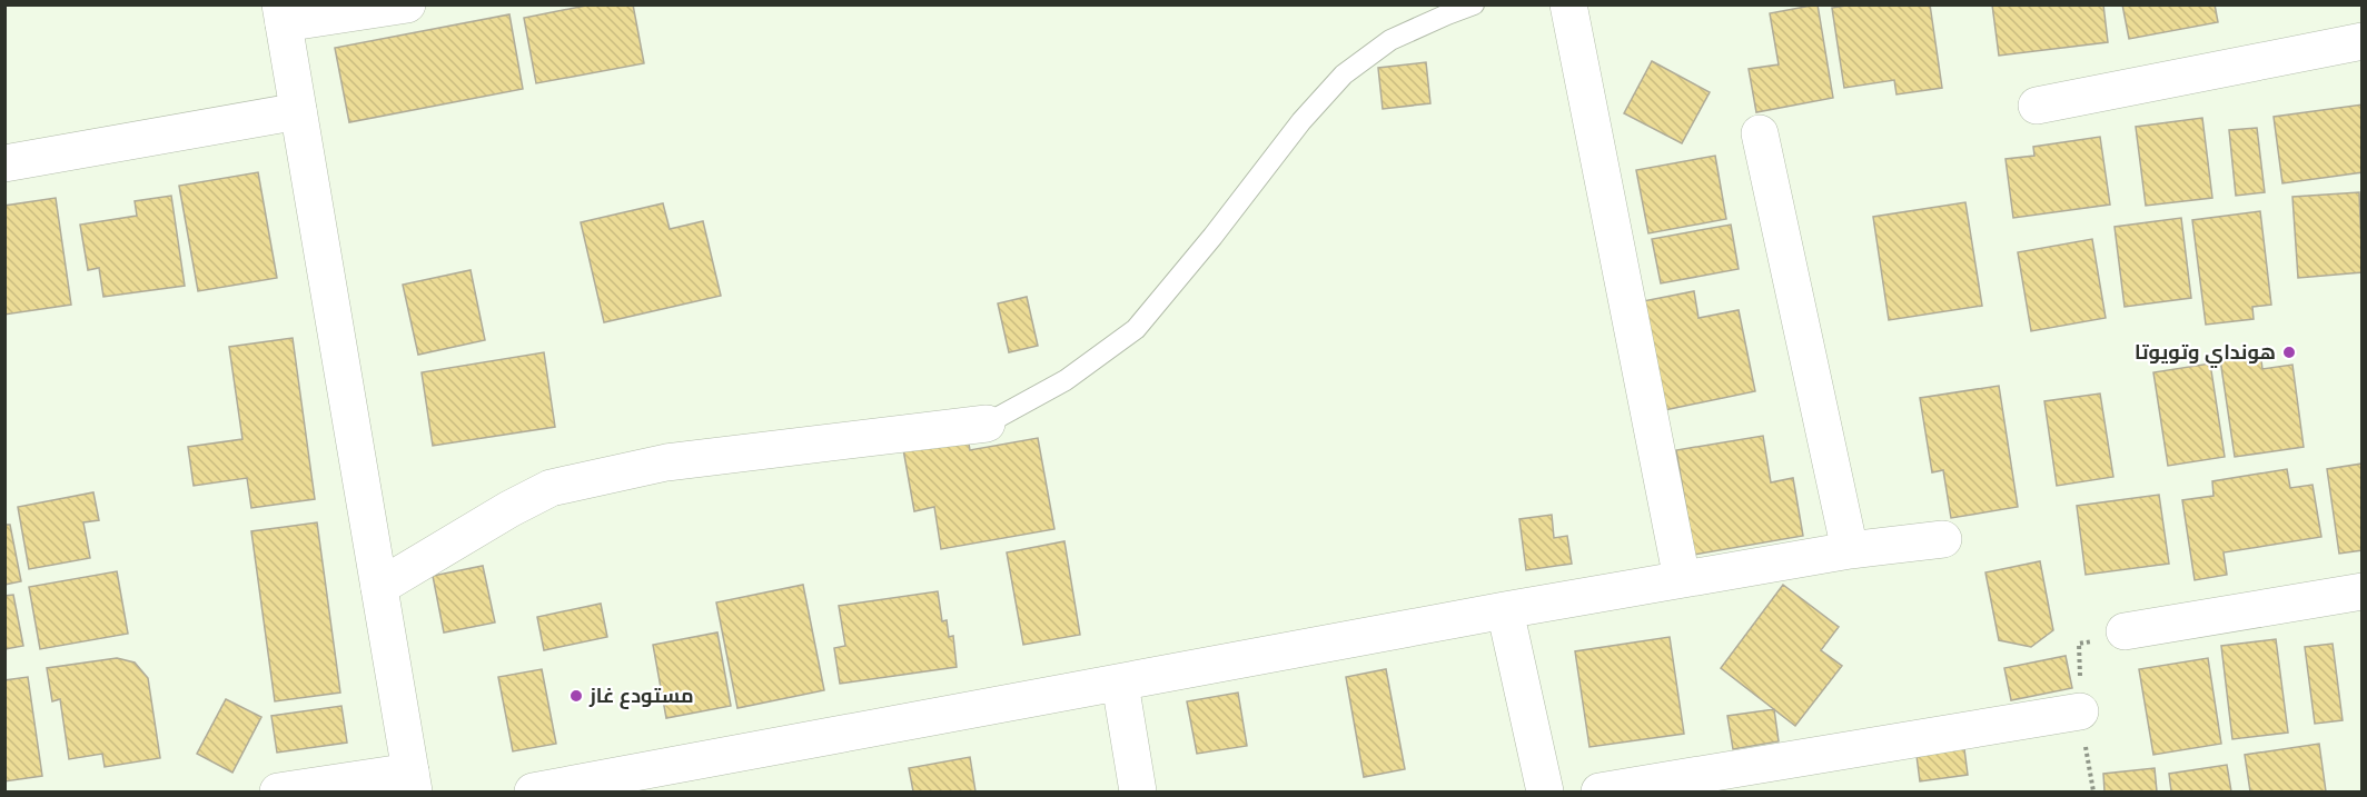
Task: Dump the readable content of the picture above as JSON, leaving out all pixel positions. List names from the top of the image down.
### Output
{
  "places": ["هونداي وتويوتا", "مستودع غاز"]
}
